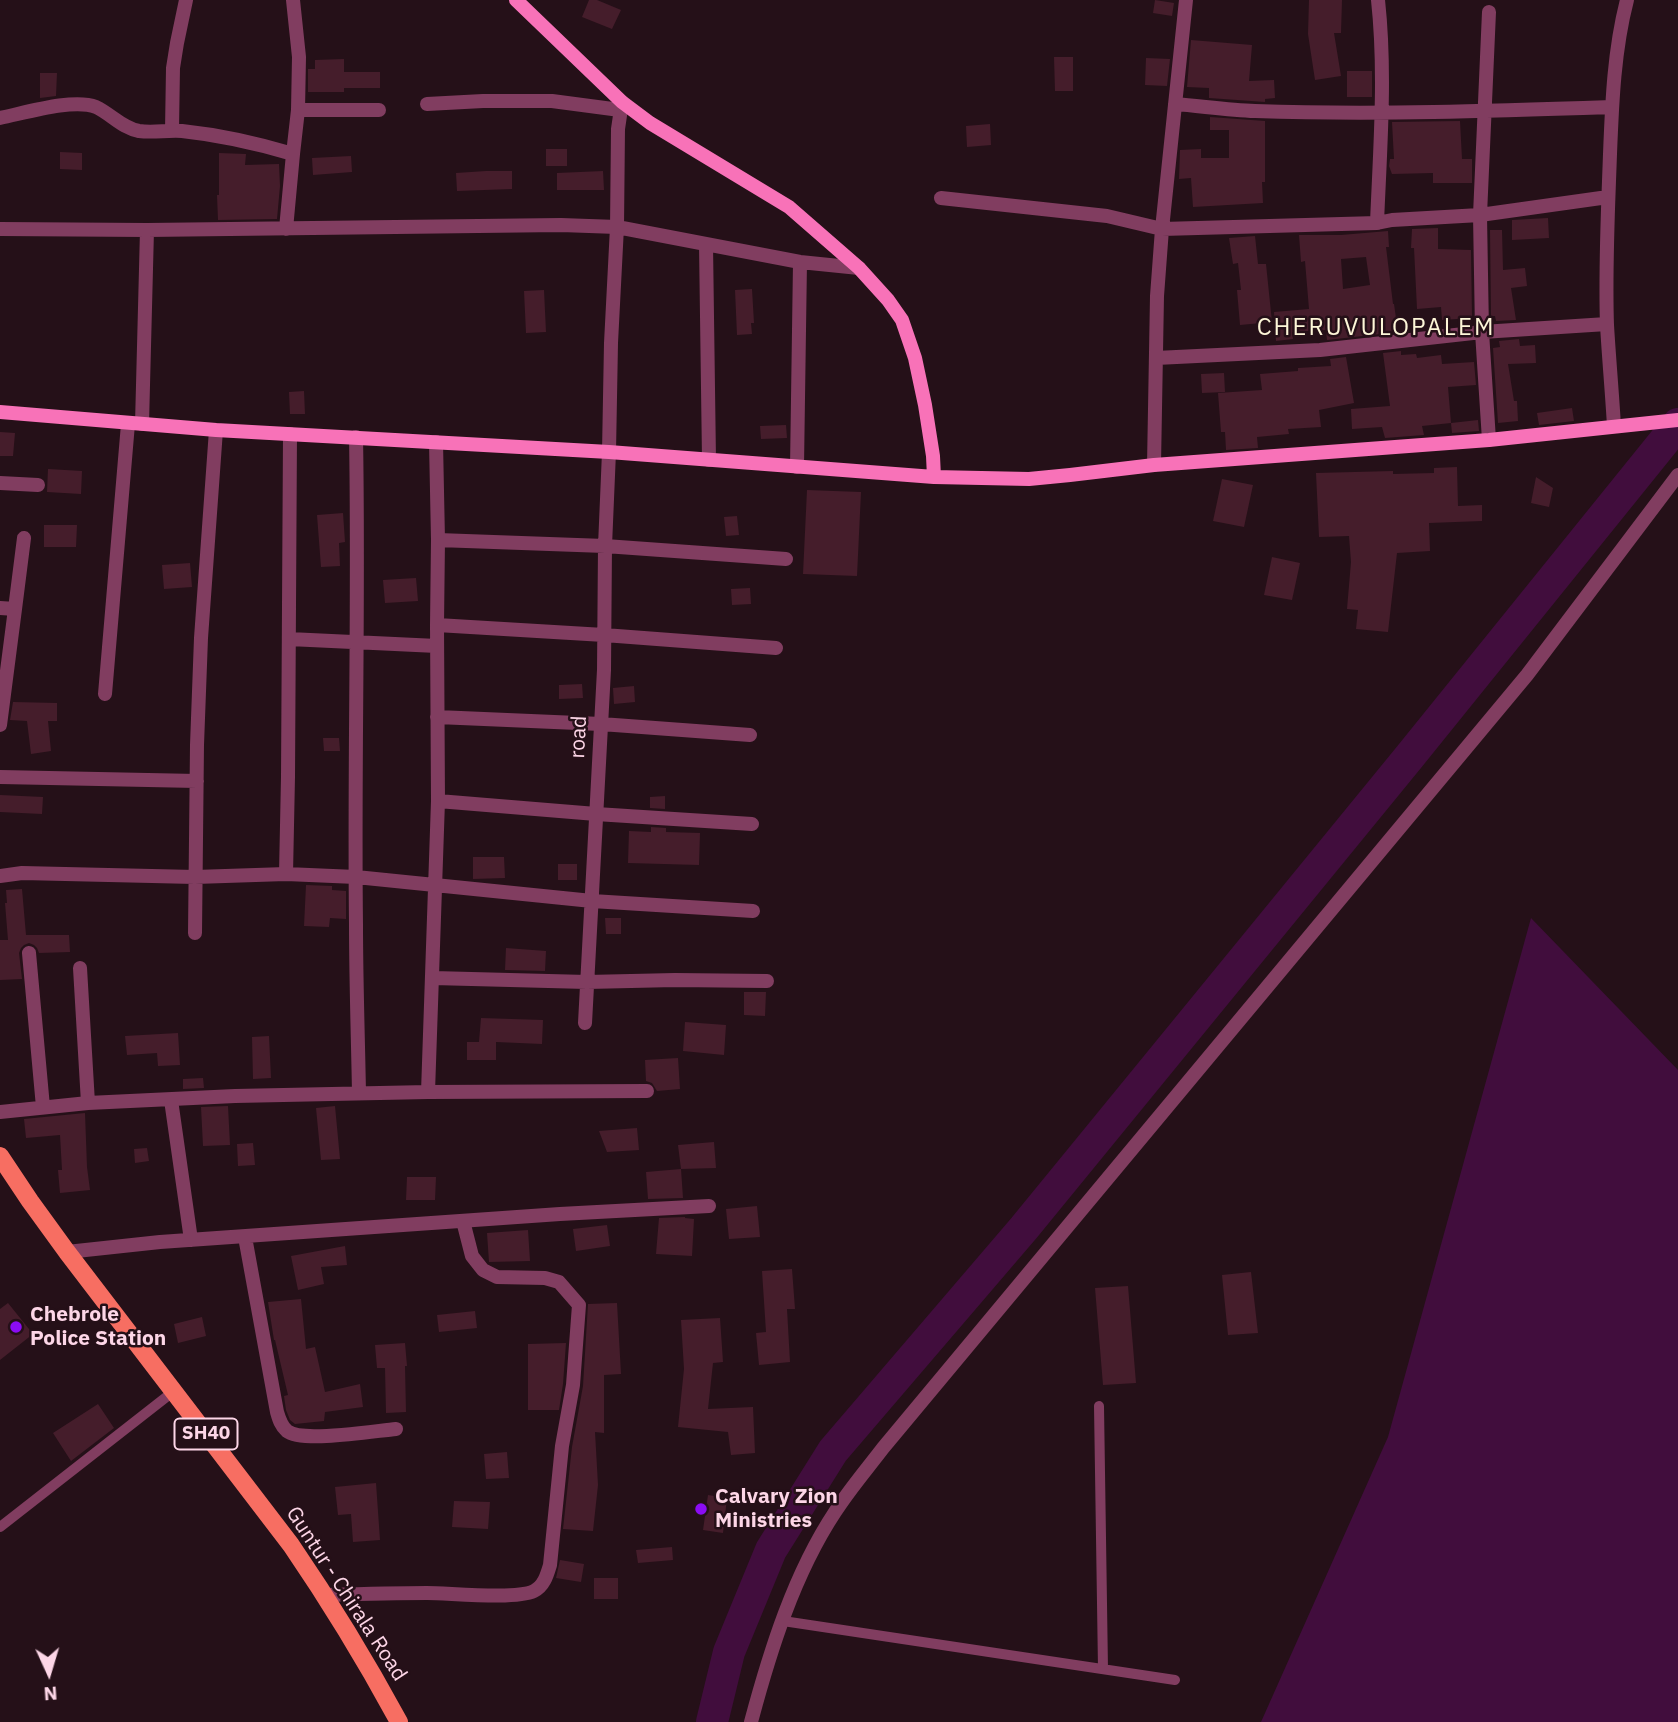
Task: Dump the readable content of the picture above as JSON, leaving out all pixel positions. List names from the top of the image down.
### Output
{
  "streets": {
    "main road": ["SH40", "Guntur - Chirala Road"],
    "street": ["road"]
  },
  "districts": ["CHERUVULOPALEM"],
  "places": ["Chebrole Police Station", "Calvary Zion Ministries"],
  "north": "bottom"
}
